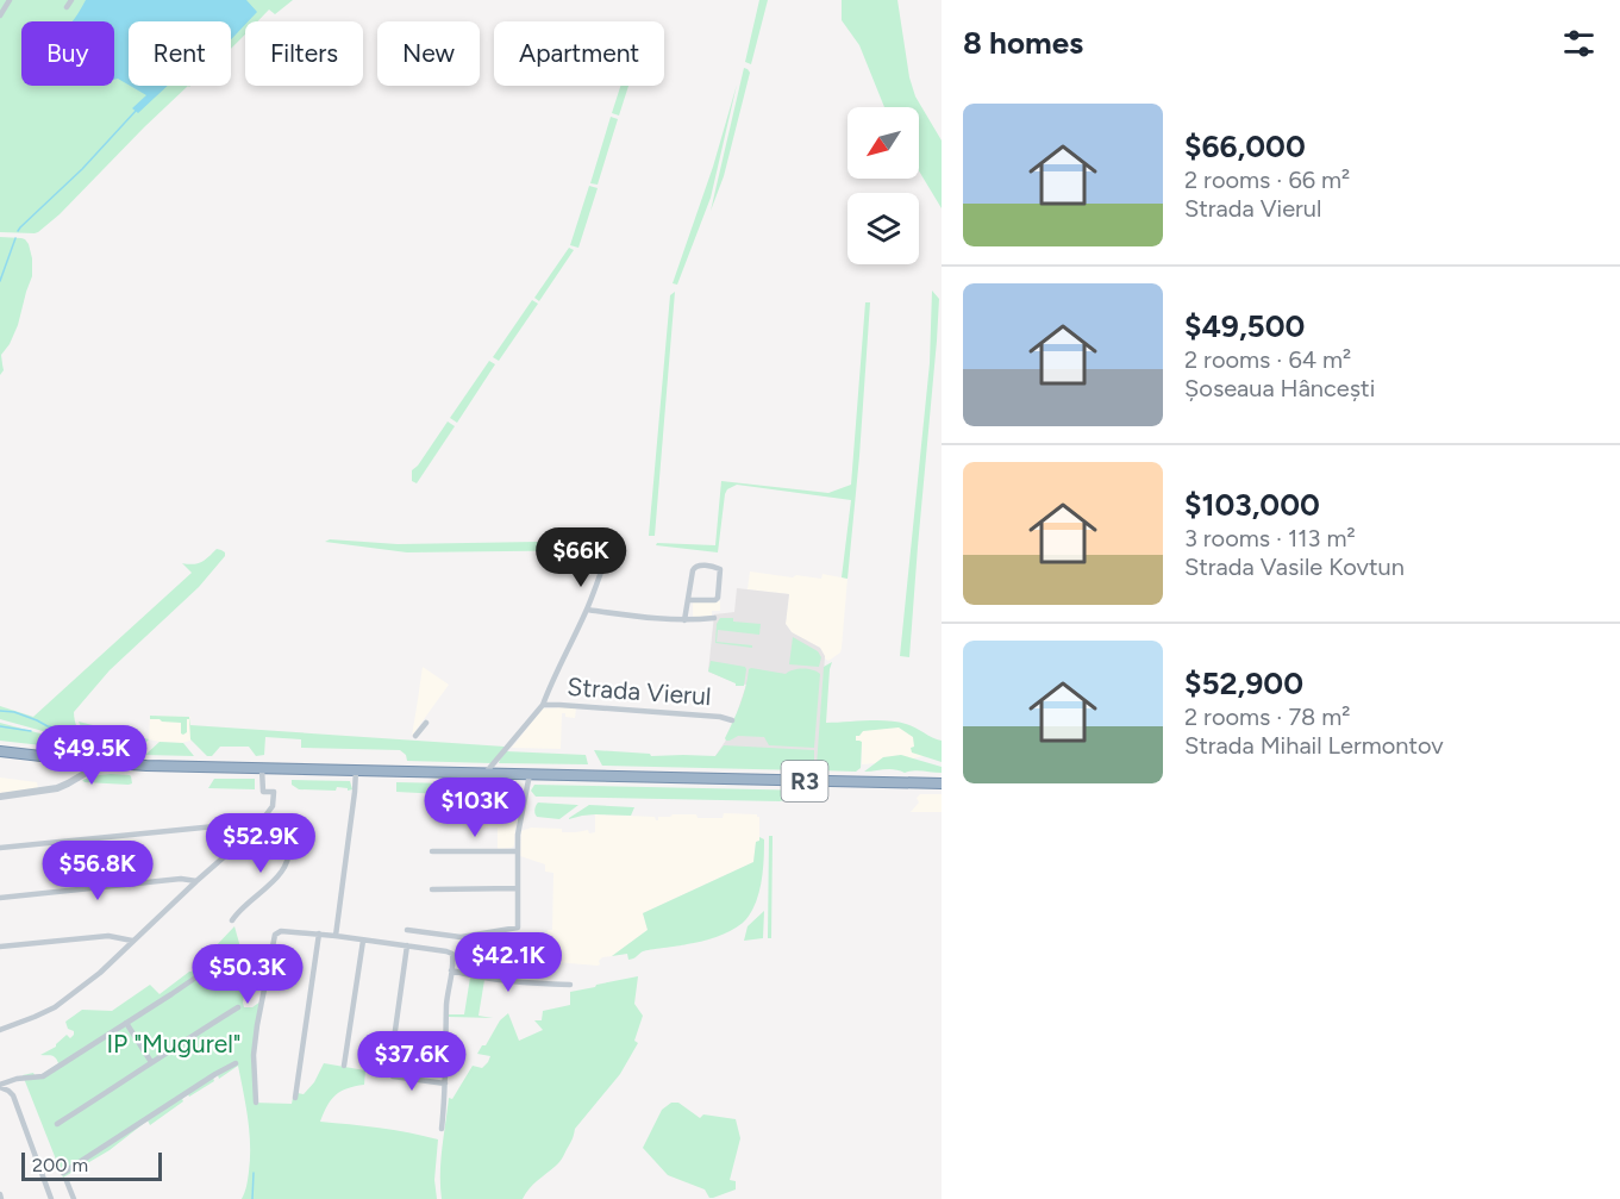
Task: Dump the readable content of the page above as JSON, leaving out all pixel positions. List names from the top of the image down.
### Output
{
  "streets": {
    "highway": ["R3"],
    "street": ["Strada Vierul"]
  },
  "crossings": [
    ["Strada Vierul", "R3"]
  ],
  "parks": ["IP \"Mugurel\""],
  "scale_bar": "200 m",
  "north": "bottom left",
  "page": {
    "heading": "8 homes",
    "chip": [
      "Buy",
      "Rent",
      "Filters",
      "New",
      "Apartment"
    ],
    "list": [
      {
        "name": "$66,000",
        "note": "2 rooms · 66 m² · Strada Vierul"
      },
      {
        "name": "$49,500",
        "note": "2 rooms · 64 m² · Șoseaua Hâncești"
      },
      {
        "name": "$103,000",
        "note": "3 rooms · 113 m² · Strada Vasile Kovtun"
      },
      {
        "name": "$52,900",
        "note": "2 rooms · 78 m² · Strada Mihail Lermontov"
      }
    ],
    "price": [
      "$66K",
      "$49.5K",
      "$103K",
      "$52.9K",
      "$56.8K",
      "$42.1K",
      "$50.3K",
      "$37.6K"
    ],
    "scale": "200 m"
  }
}
